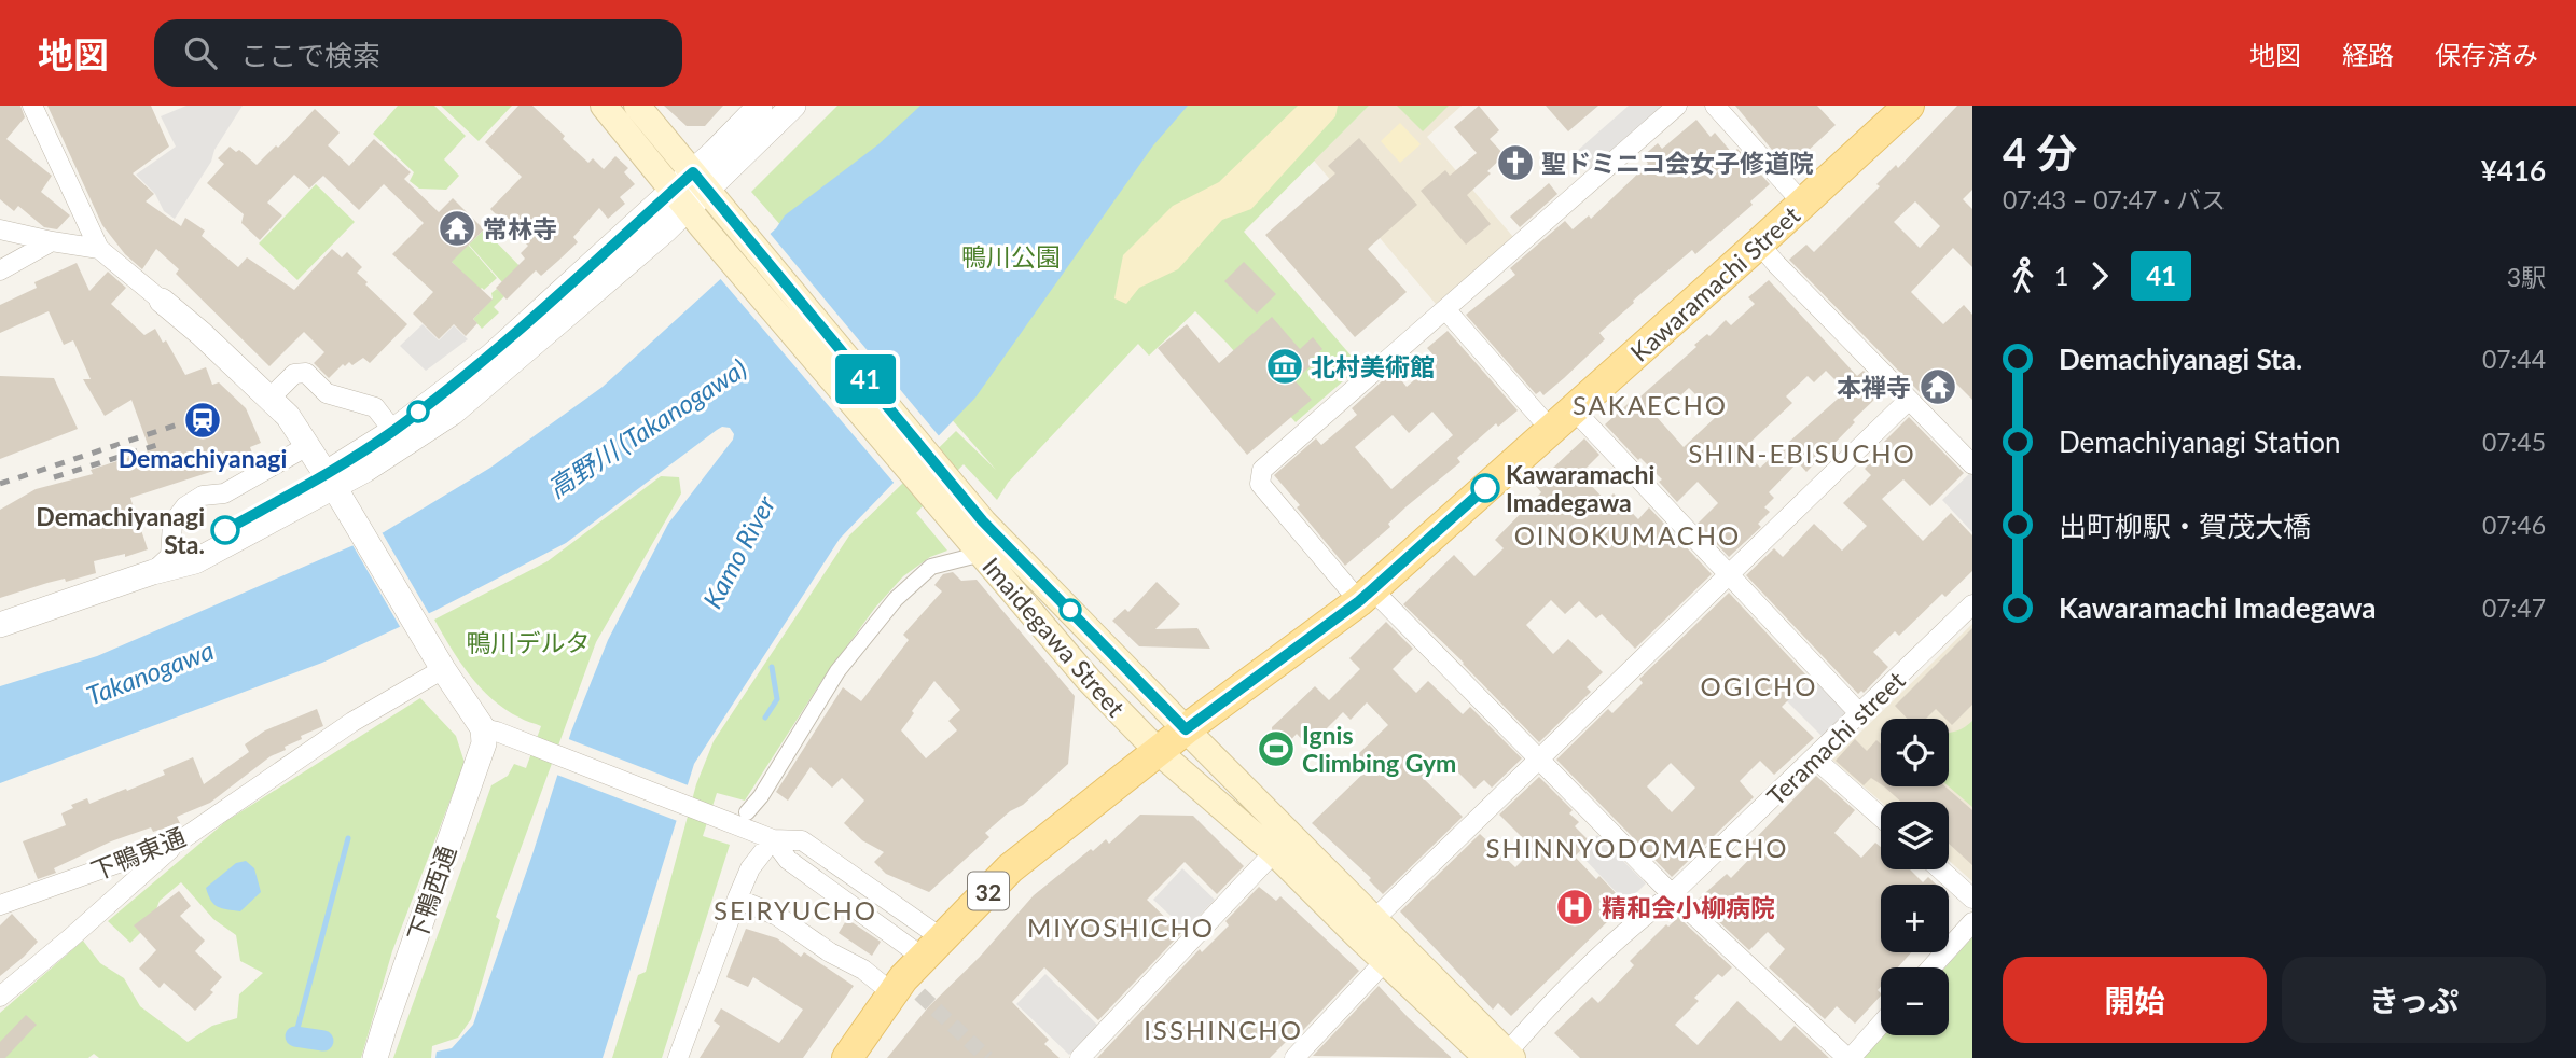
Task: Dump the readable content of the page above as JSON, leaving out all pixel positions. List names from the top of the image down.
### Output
{
  "streets": {
    "main road": ["Kawaramachi Street", "Imaidegawa Street", "32"],
    "street": ["Teramachi street", "下鴨東通", "下鴨西通"]
  },
  "crossings": [
    ["Kawaramachi Street", "Imaidegawa Street"],
    ["Imaidegawa Street", "Teramachi street"]
  ],
  "districts": [
    "SAKAECHO",
    "SHIN-EBISUCHO",
    "OINOKUMACHO",
    "OGICHO",
    "SHINNYODOMAECHO",
    "SEIRYUCHO",
    "MIYOSHICHO",
    "ISSHINCHO"
  ],
  "water": ["高野川 (Takanogawa)", "Kamo River", "Takanogawa"],
  "parks": ["鴨川公園", "鴨川デルタ"],
  "places": {
    "church": ["聖ドミニコ会女子修道院"],
    "temple": ["常林寺", "本禅寺"],
    "museum": ["北村美術館"],
    "station": ["Demachiyanagi"],
    "other": ["Kawaramachi Imadegawa", "Demachiyanagi Sta."],
    "sports": ["Ignis Climbing Gym"],
    "hospital": ["精和会小柳病院"]
  },
  "lines": ["bus line 41"],
  "page": {
    "header": "地図",
    "search": "ここで検索",
    "nav": ["地図", "経路", "保存済み"],
    "on_map": "41",
    "heading": ["4 分", "07:43 – 07:47 · バス", "¥416"],
    "legs": ["1", "41", "3駅"],
    "list": [
      {
        "name": "Demachiyanagi Sta.",
        "value": "07:44"
      },
      {
        "name": "Demachiyanagi Station",
        "value": "07:45"
      },
      {
        "name": "出町柳駅・賀茂大橋",
        "value": "07:46"
      },
      {
        "name": "Kawaramachi Imadegawa",
        "value": "07:47"
      }
    ],
    "map_buttons": ["+", "−"],
    "buttons": ["開始", "きっぷ"]
  }
}
